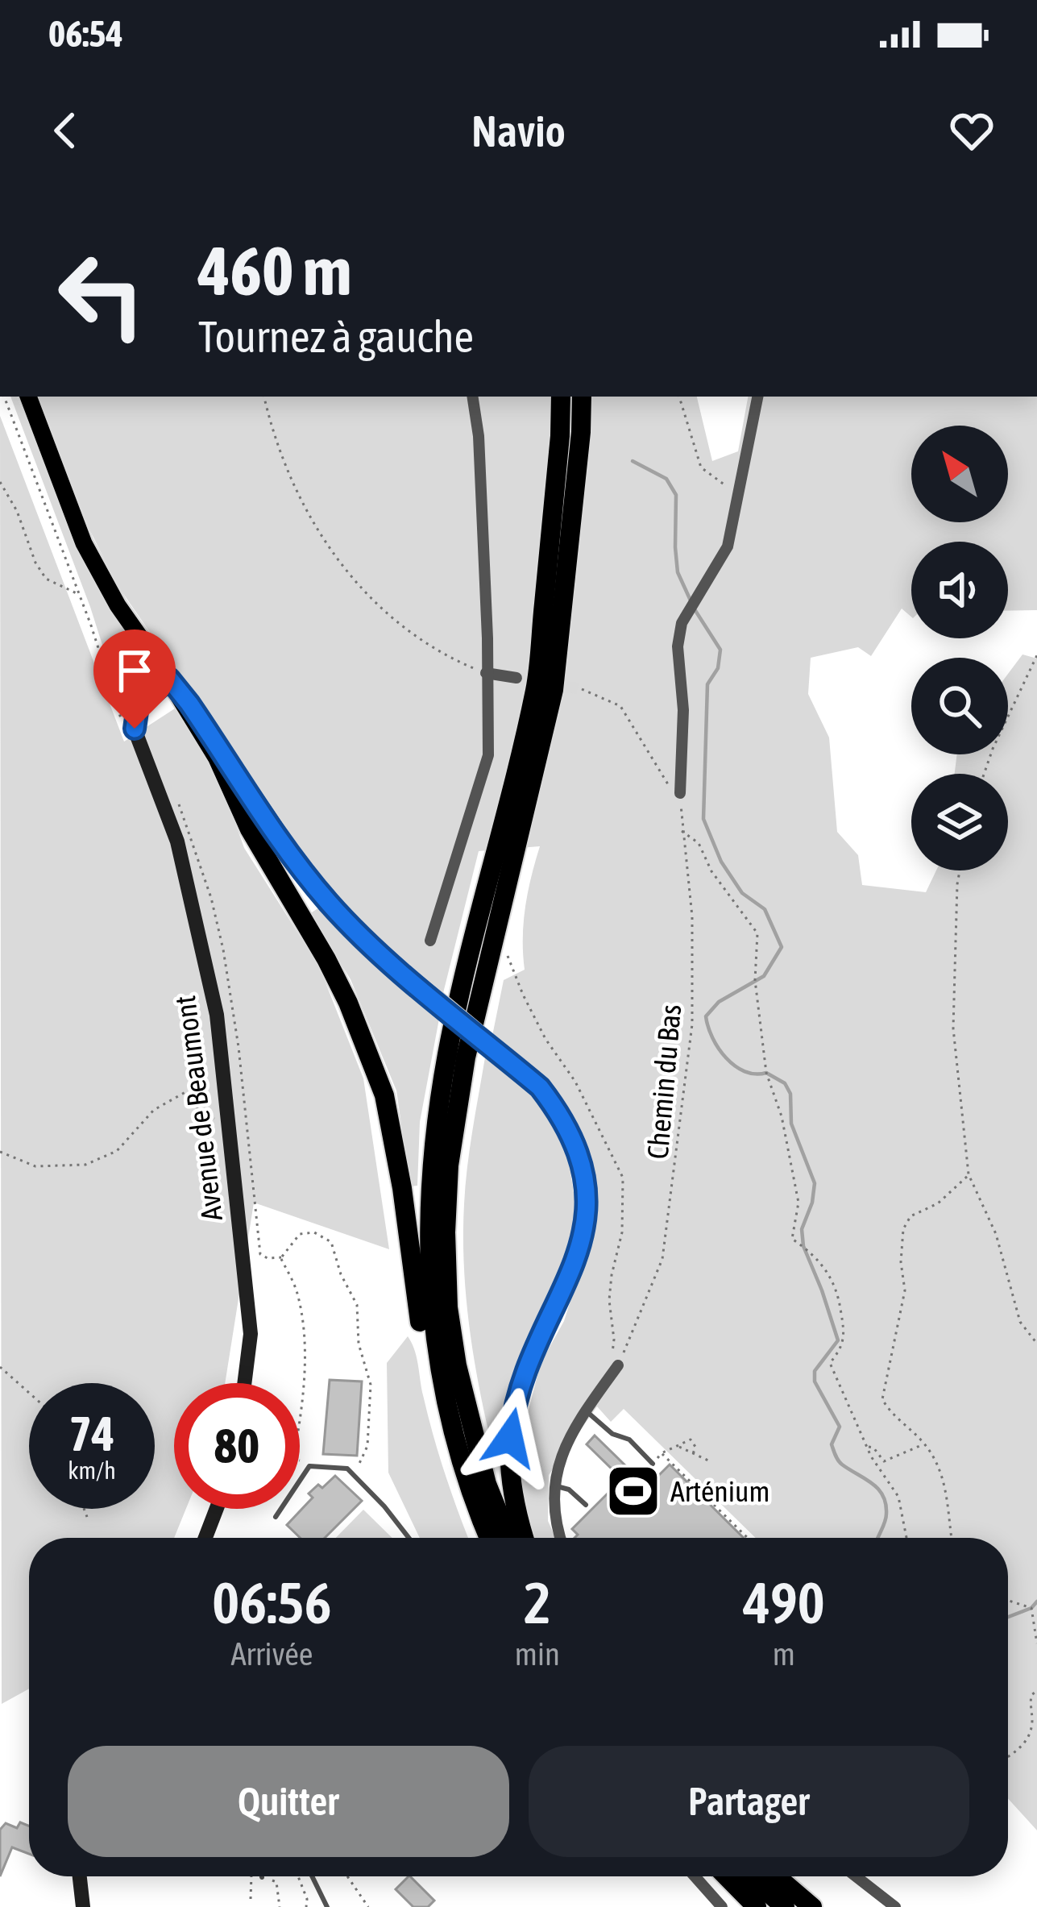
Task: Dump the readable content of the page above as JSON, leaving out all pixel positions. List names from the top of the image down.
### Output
{
  "streets": {
    "main road": ["Avenue de Beaumont"],
    "path": ["Chemin du Bas"]
  },
  "places": {
    "sports": ["Arténium"]
  },
  "north": "top left",
  "page": {
    "status": "06:54",
    "header": "Navio",
    "turn": ["460 m", "Tournez à gauche"],
    "speed": "74 km/h",
    "limit": "80",
    "eta": [
      "06:56",
      "Arrivée",
      "2",
      "min",
      "490",
      "m"
    ],
    "buttons": ["Quitter", "Partager"]
  }
}
